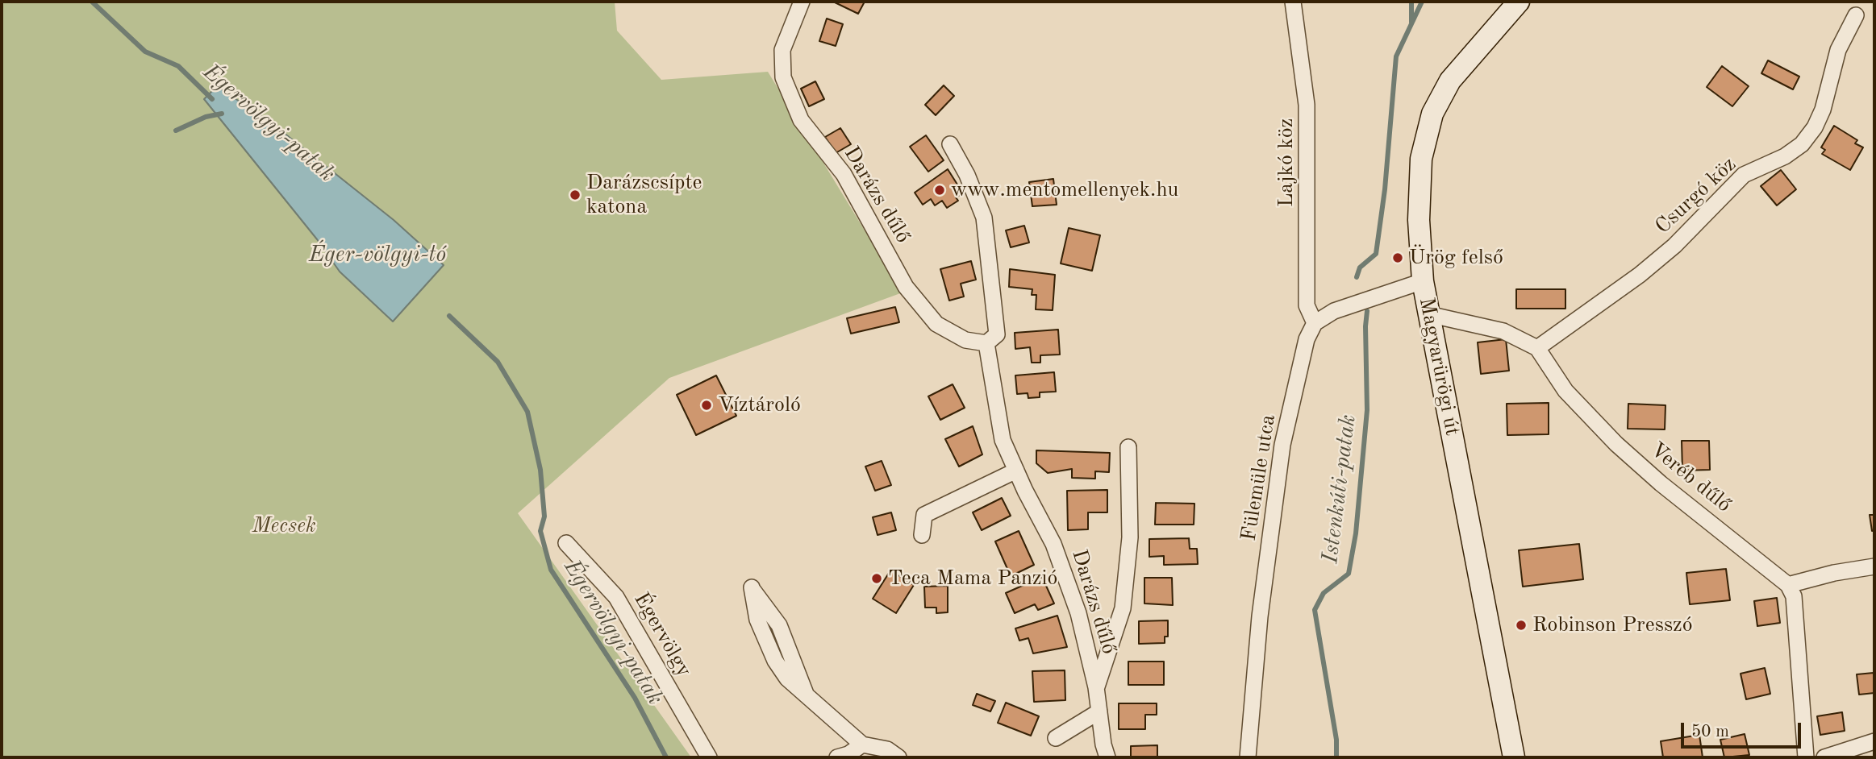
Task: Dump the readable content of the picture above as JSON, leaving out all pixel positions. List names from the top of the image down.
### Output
{
  "streets": {
    "main road": ["Magyarürögi út"],
    "street": [
      "Lajkó köz",
      "Darázs dűlő",
      "Csurgó köz",
      "Fülemüle utca",
      "Veréb dűlő",
      "Égervölgy"
    ]
  },
  "crossings": [
    ["Lajkó köz", "Fülemüle utca"],
    ["Csurgó köz", "Veréb dűlő"],
    ["Magyarürögi út", "Veréb dűlő"]
  ],
  "water": ["Égervölgyi-patak", "Éger-völgyi-tó", "Istenkúti-patak"],
  "parks": ["Mecsek"],
  "places": [
    "www.mentomellenyek.hu",
    "Darázscsípte katona",
    "Ürög felső",
    "Víztároló",
    "Teca Mama Panzió",
    "Robinson Presszó"
  ],
  "scale_bar": "50 m"
}
